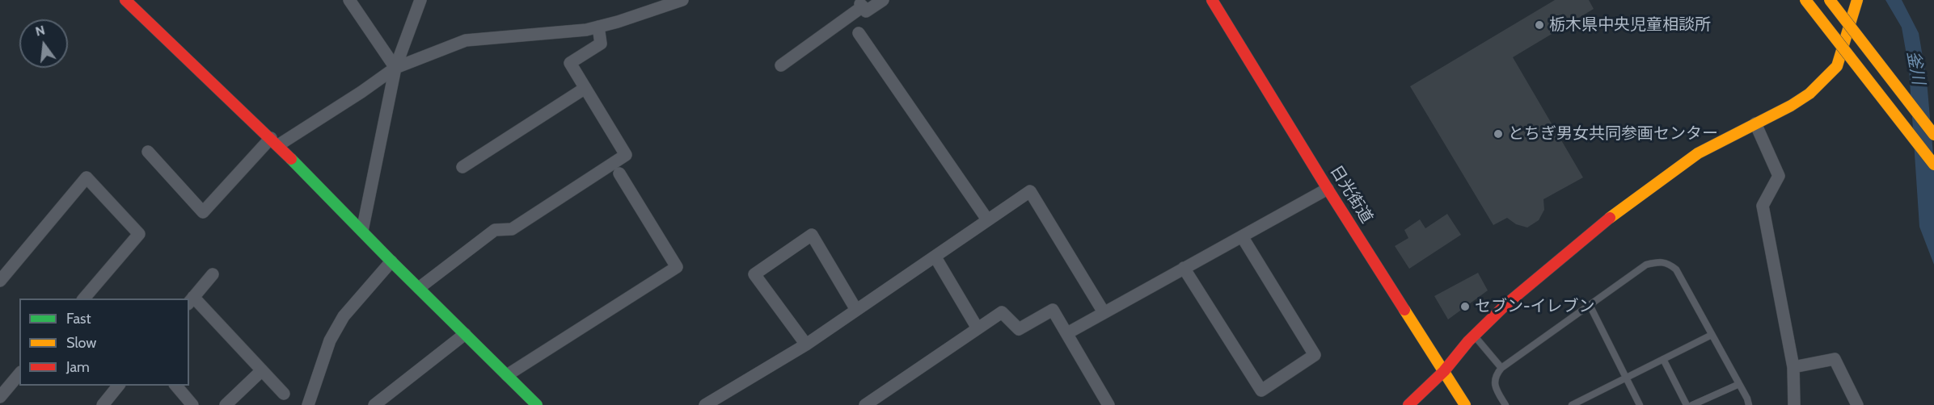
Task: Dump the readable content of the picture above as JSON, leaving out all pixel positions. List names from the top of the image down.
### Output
{
  "streets": {
    "main road": ["日光街道"]
  },
  "water": ["釜川"],
  "places": ["栃木県中央児童相談所", "とちぎ男女共同参画センター", "セブン-イレブン"],
  "legend": ["Fast", "Slow", "Jam"],
  "north": "top"
}
